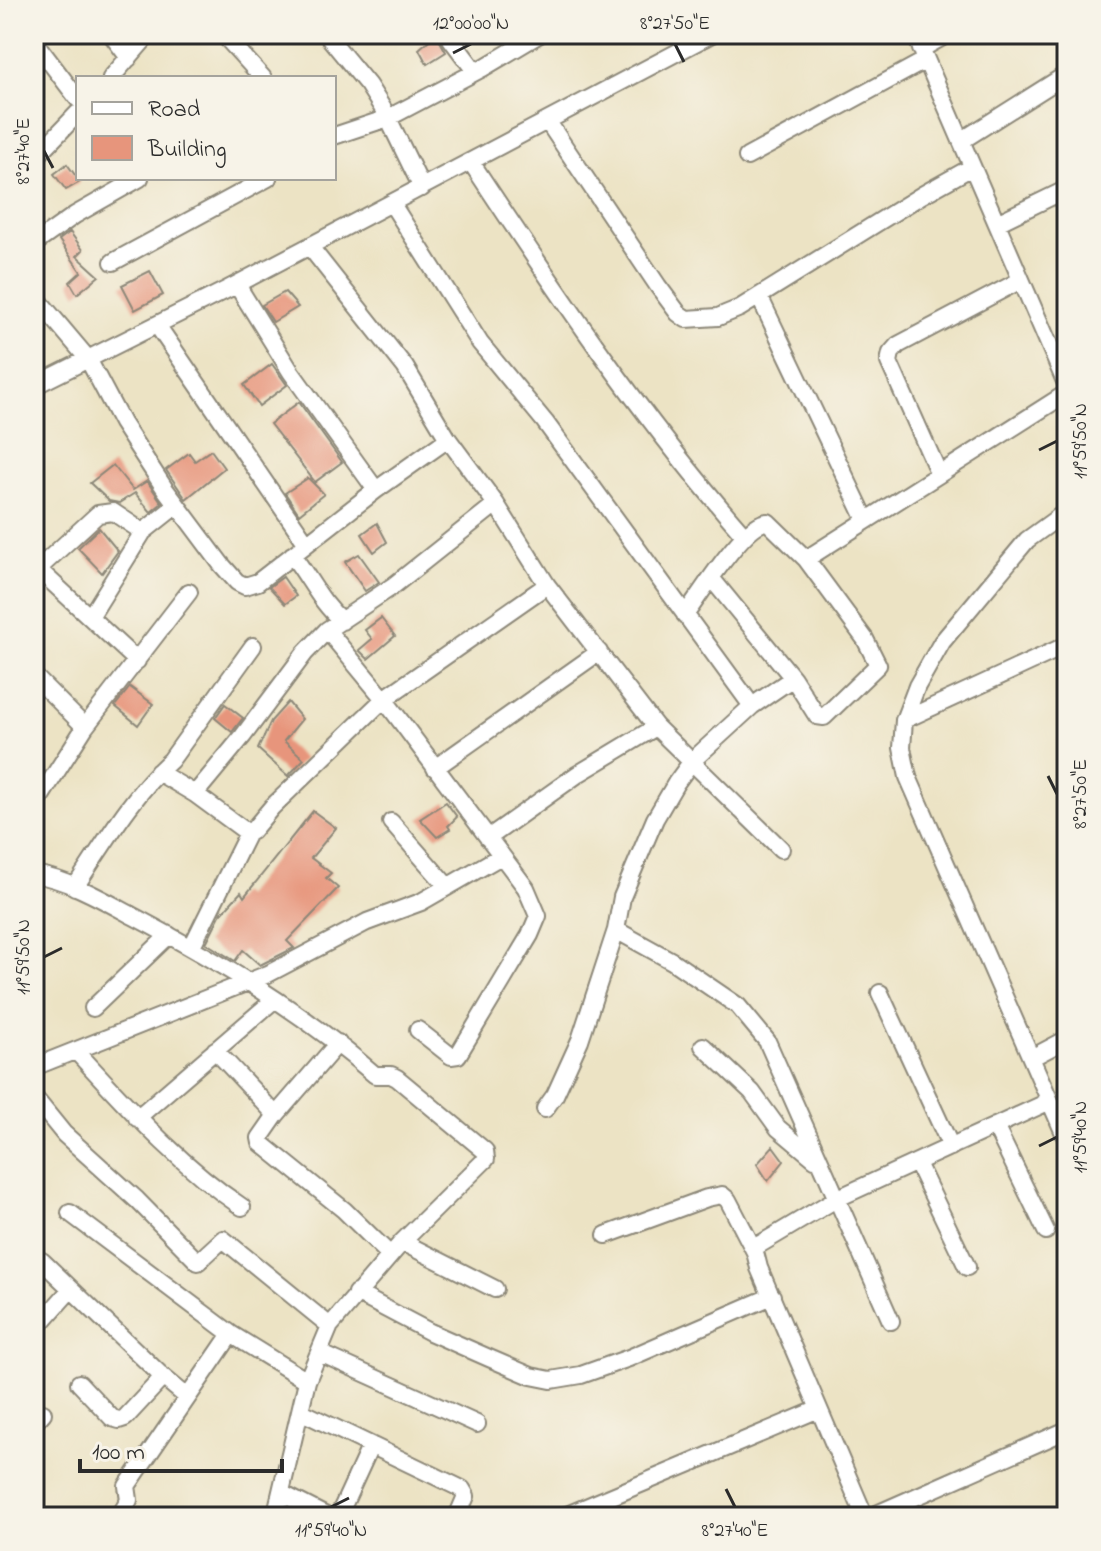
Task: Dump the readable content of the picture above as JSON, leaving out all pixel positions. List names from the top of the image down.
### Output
{
  "legend": ["Road", "Building"],
  "scale_bar": "100 m",
  "coordinates": [
    "12°00'00\"N",
    "8°27'50\"E",
    "8°27'40\"E",
    "11°59'50\"N",
    "11°59'40\"N"
  ]
}
